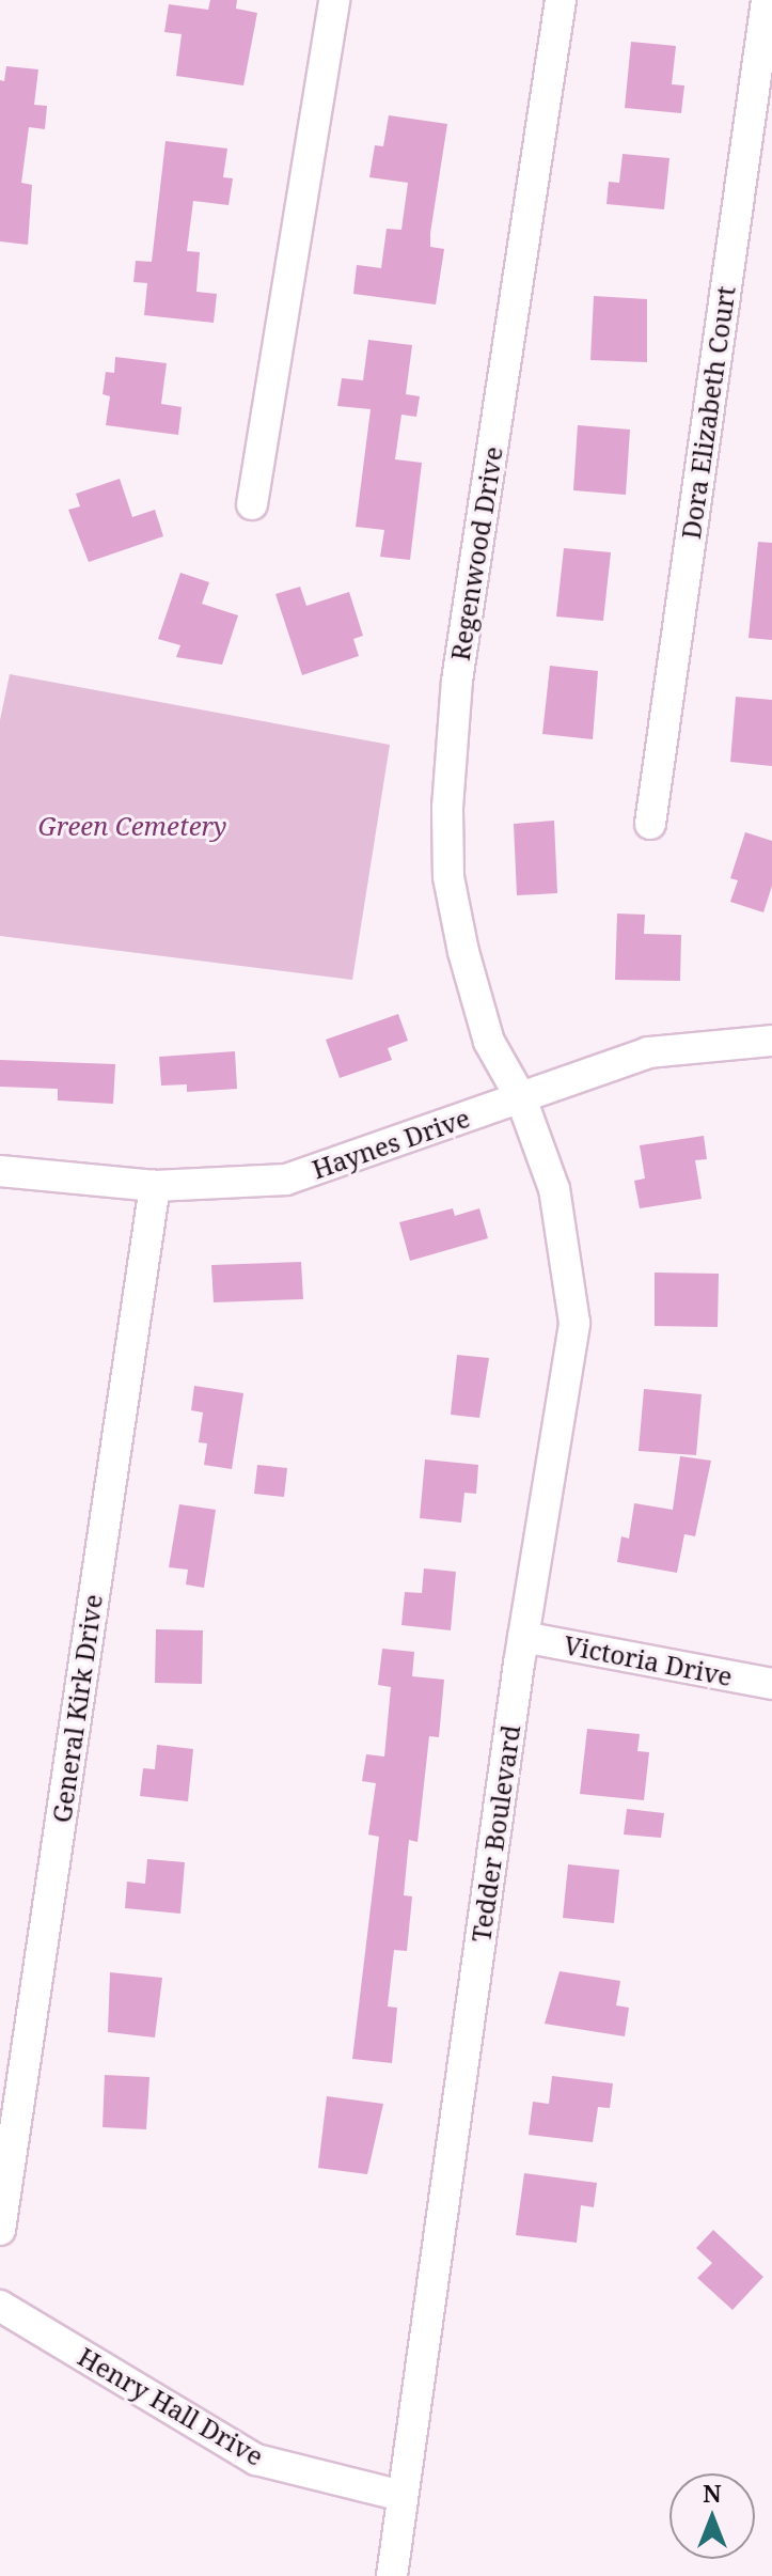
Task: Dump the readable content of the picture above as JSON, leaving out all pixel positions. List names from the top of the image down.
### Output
{
  "streets": {
    "street": [
      "Dora Elizabeth Court",
      "Regenwood Drive",
      "Haynes Drive",
      "Victoria Drive",
      "General Kirk Drive",
      "Tedder Boulevard",
      "Henry Hall Drive"
    ]
  },
  "crossings": [
    ["Regenwood Drive", "Haynes Drive"],
    ["Regenwood Drive", "Tedder Boulevard"],
    ["Haynes Drive", "General Kirk Drive"],
    ["Haynes Drive", "Tedder Boulevard"],
    ["Victoria Drive", "Tedder Boulevard"],
    ["Tedder Boulevard", "Henry Hall Drive"]
  ],
  "parks": ["Green Cemetery"],
  "north": "top"
}
